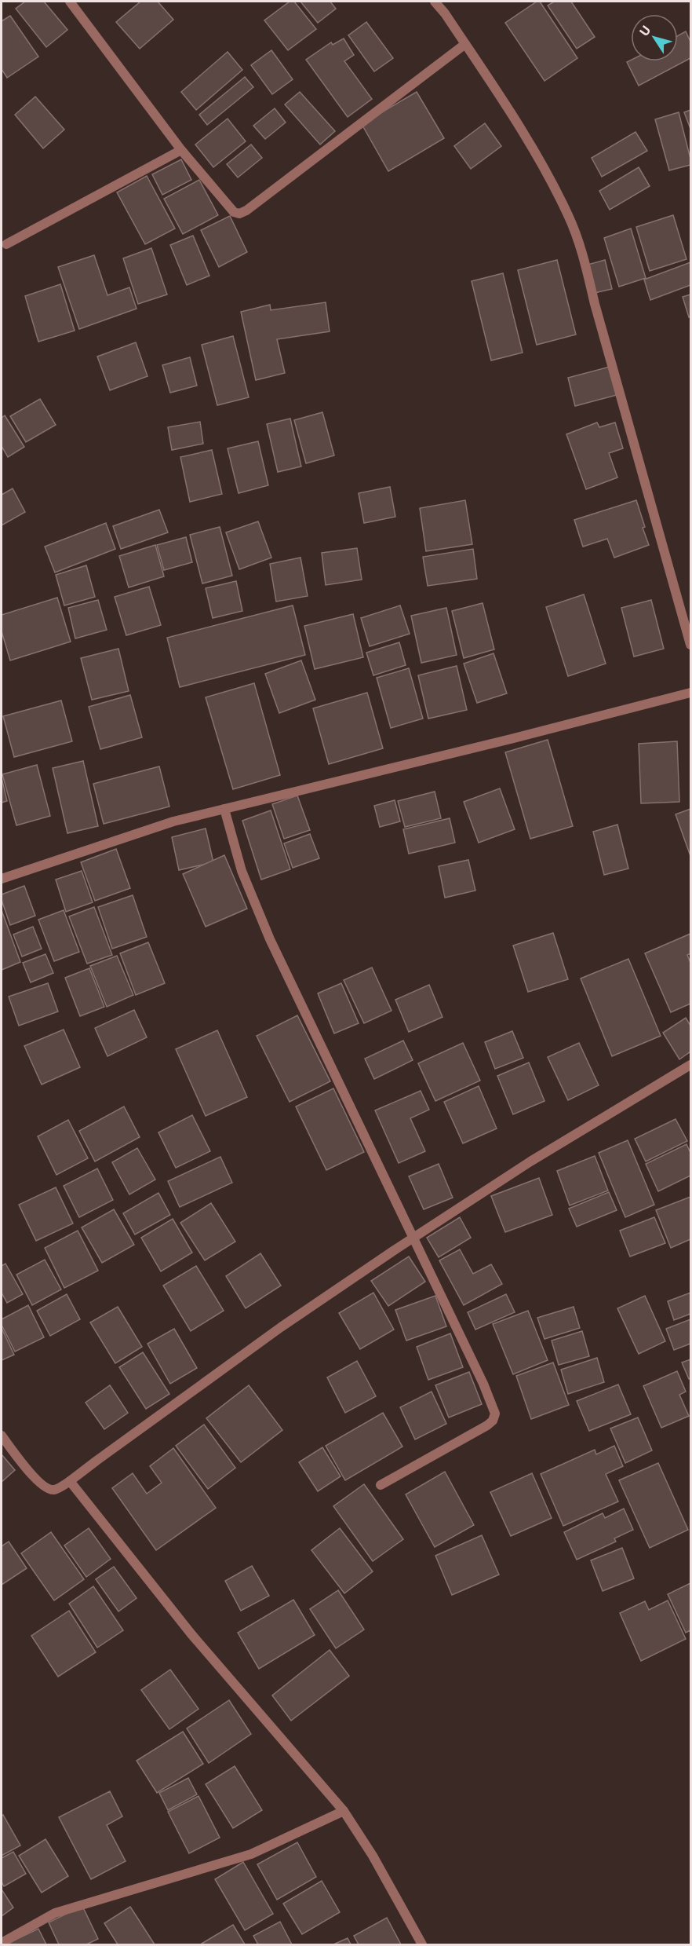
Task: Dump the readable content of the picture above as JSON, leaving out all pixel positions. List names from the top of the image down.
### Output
{
  "north": "top left"
}
